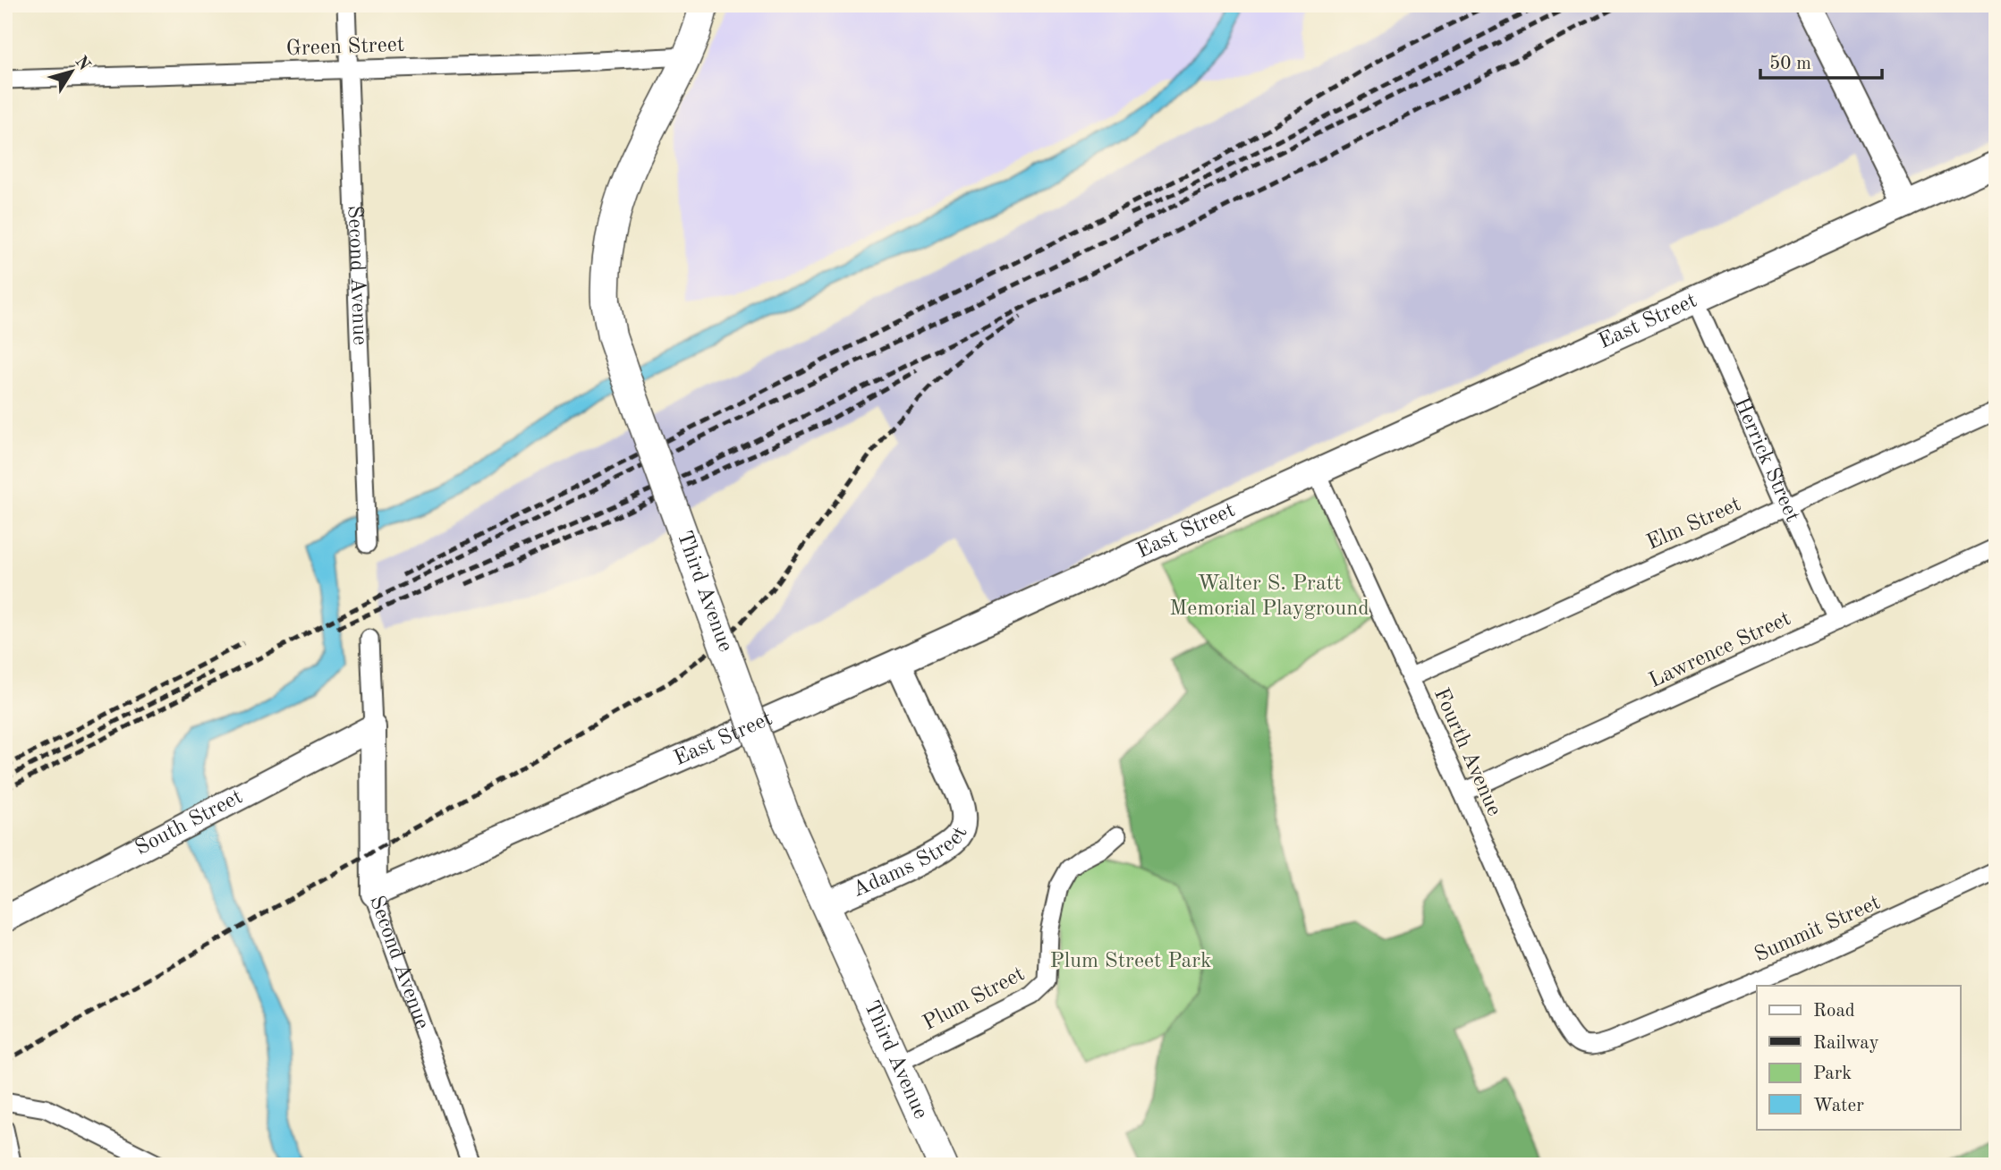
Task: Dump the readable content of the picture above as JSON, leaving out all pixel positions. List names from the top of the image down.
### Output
{
  "streets": {
    "main road": ["Third Avenue"],
    "street": [
      "Green Street",
      "Second Avenue",
      "East Street",
      "Herrick Street",
      "Elm Street",
      "Lawrence Street",
      "Fourth Avenue",
      "South Street",
      "Adams Street",
      "Summit Street",
      "Plum Street"
    ]
  },
  "crossings": [
    ["Green Street", "Second Avenue"],
    ["Green Street", "Third Avenue"],
    ["Second Avenue", "East Street"],
    ["Second Avenue", "South Street"],
    ["East Street", "Herrick Street"],
    ["East Street", "Fourth Avenue"],
    ["East Street", "Adams Street"],
    ["Herrick Street", "Elm Street"],
    ["Herrick Street", "Lawrence Street"],
    ["Elm Street", "Fourth Avenue"],
    ["Third Avenue", "Adams Street"],
    ["Third Avenue", "Plum Street"],
    ["Lawrence Street", "Fourth Avenue"],
    ["Fourth Avenue", "Summit Street"]
  ],
  "parks": ["Walter S. Pratt Memorial Playground", "Plum Street Park"],
  "legend": [
    "Road",
    "Railway",
    "Park",
    "Water"
  ],
  "scale_bar": "50 m",
  "north": "top right"
}
